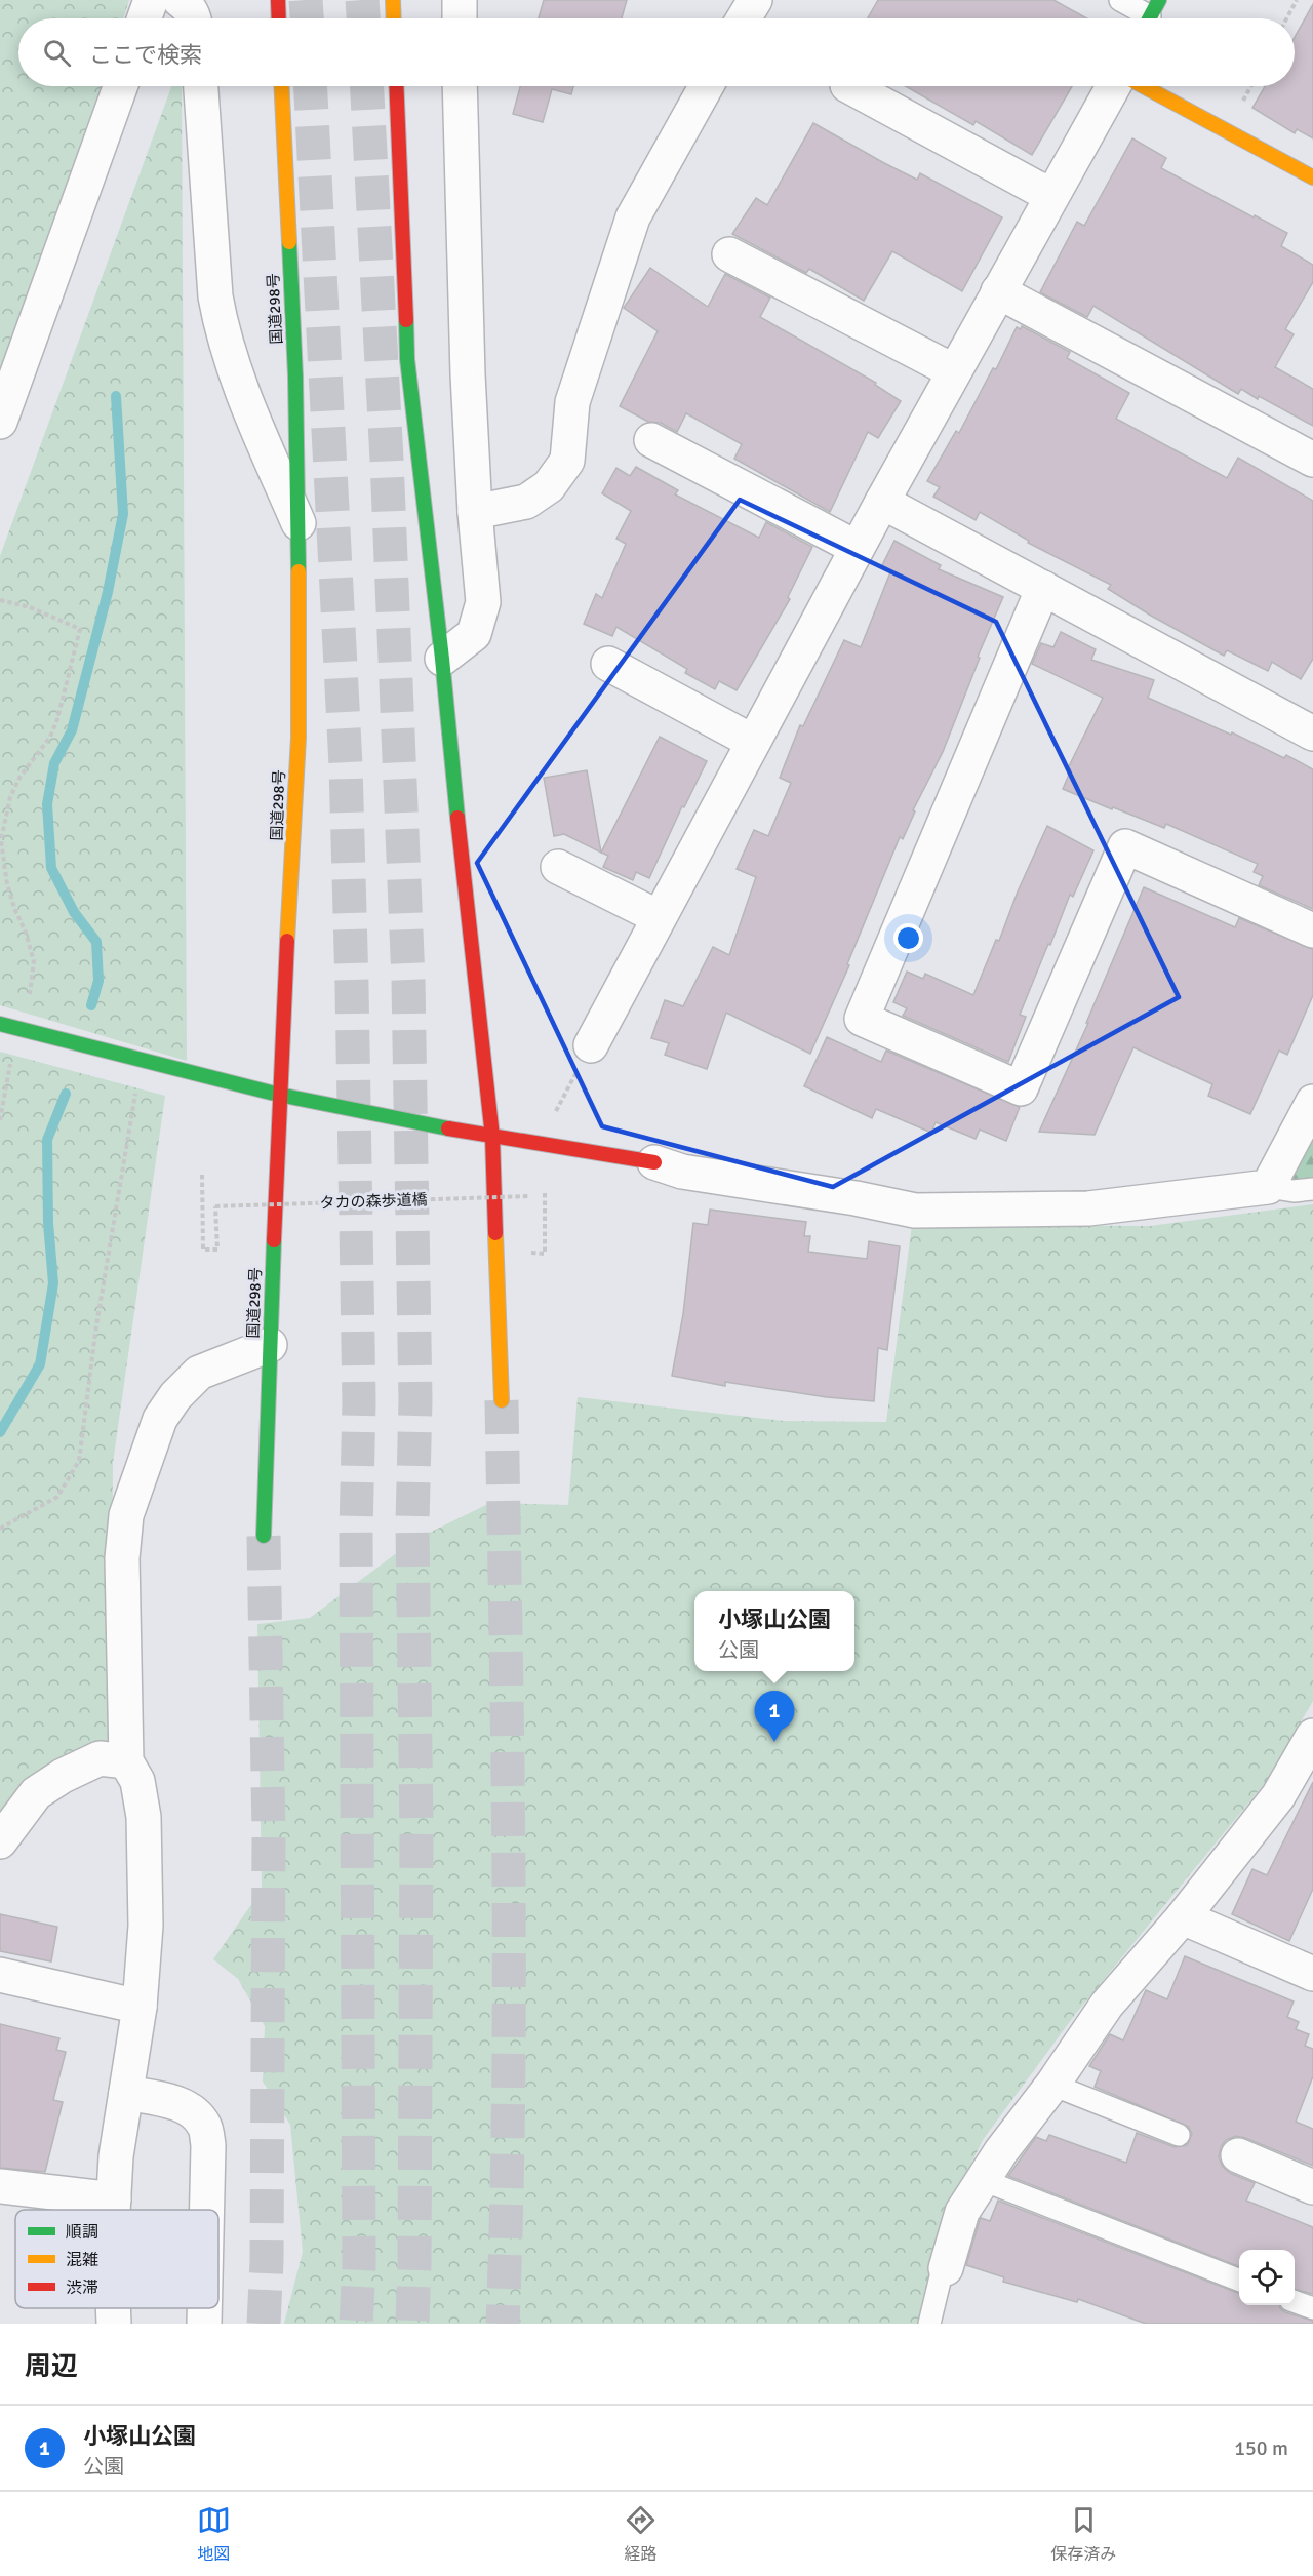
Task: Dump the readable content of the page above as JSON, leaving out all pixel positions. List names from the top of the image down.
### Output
{
  "streets": {
    "main road": ["国道298号"],
    "path": ["タカの森歩道橋"]
  },
  "legend": ["順調", "混雑", "渋滞"],
  "page": {
    "search": "ここで検索",
    "popup": ["小塚山公園", "公園"],
    "pins": "1",
    "heading": "周辺",
    "list": [
      {
        "mark": "1",
        "name": "小塚山公園",
        "note": "公園",
        "value": "150 m"
      }
    ],
    "nav": ["地図", "経路", "保存済み"]
  }
}
